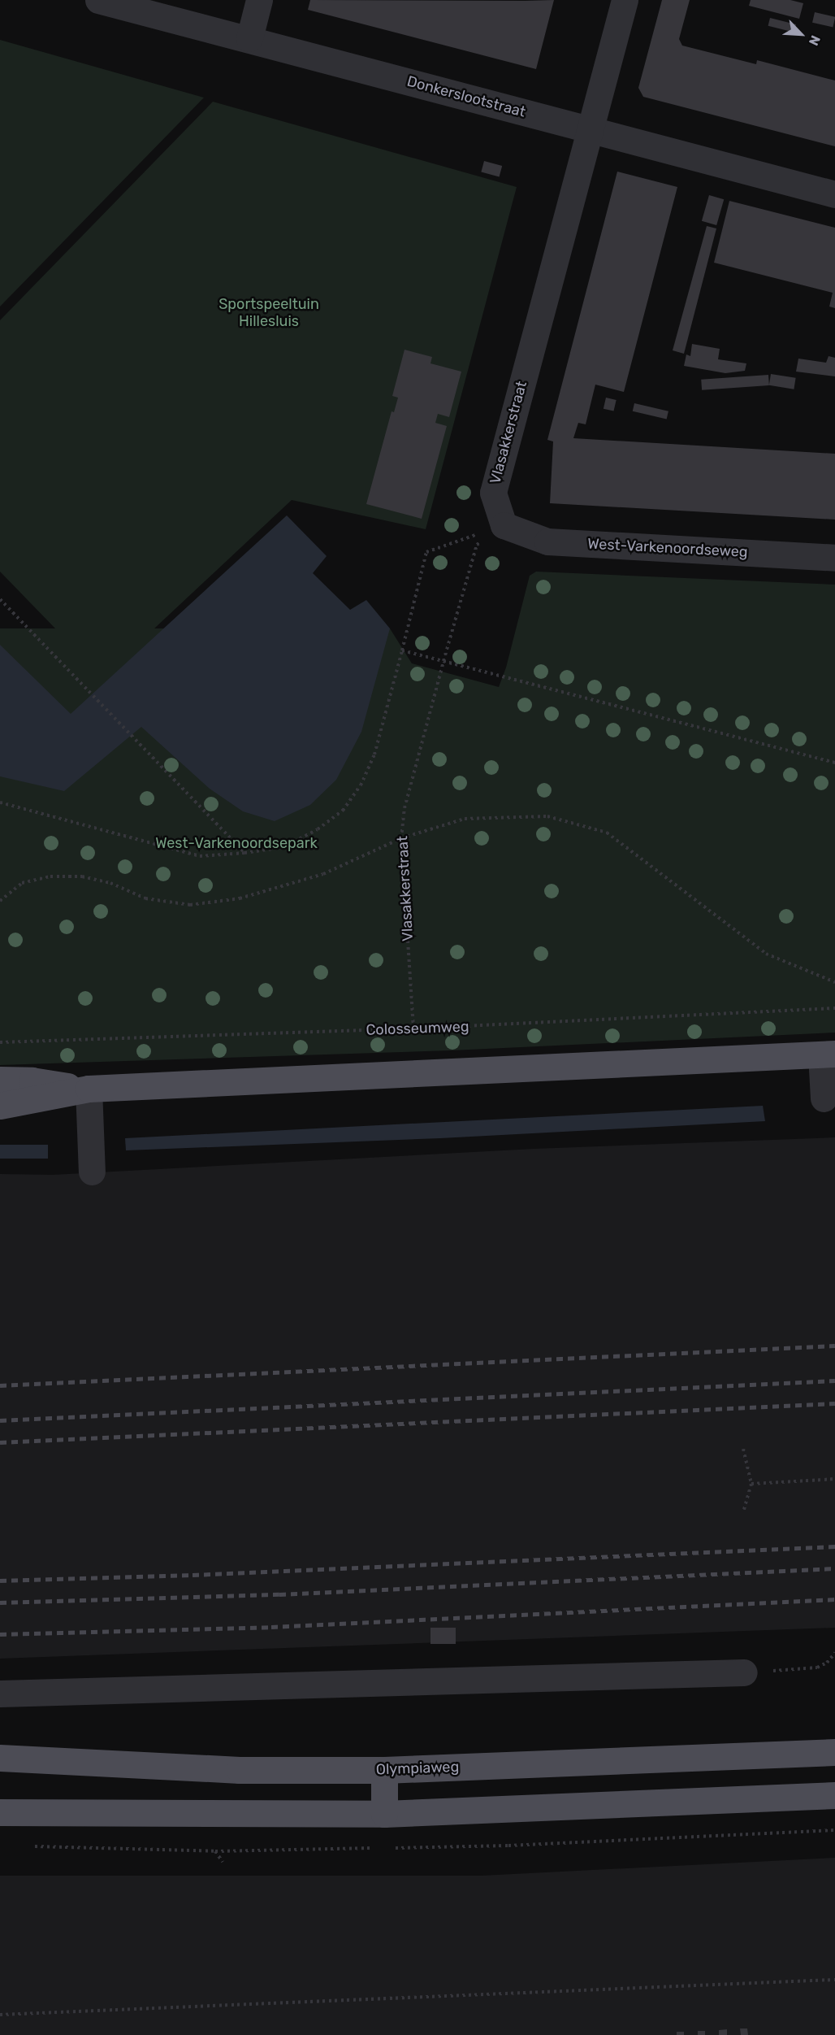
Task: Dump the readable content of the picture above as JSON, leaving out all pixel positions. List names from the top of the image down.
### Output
{
  "streets": {
    "main road": ["Olympiaweg"],
    "street": ["Donkerslootstraat", "Vlasakkerstraat", "West-Varkenoordseweg"],
    "path": ["Colosseumweg"]
  },
  "crossings": [
    ["Donkerslootstraat", "Vlasakkerstraat"],
    ["Vlasakkerstraat", "West-Varkenoordseweg"],
    ["Vlasakkerstraat", "Colosseumweg"]
  ],
  "parks": ["Sportspeeltuin Hillesluis", "West-Varkenoordsepark"],
  "north": "bottom right"
}
